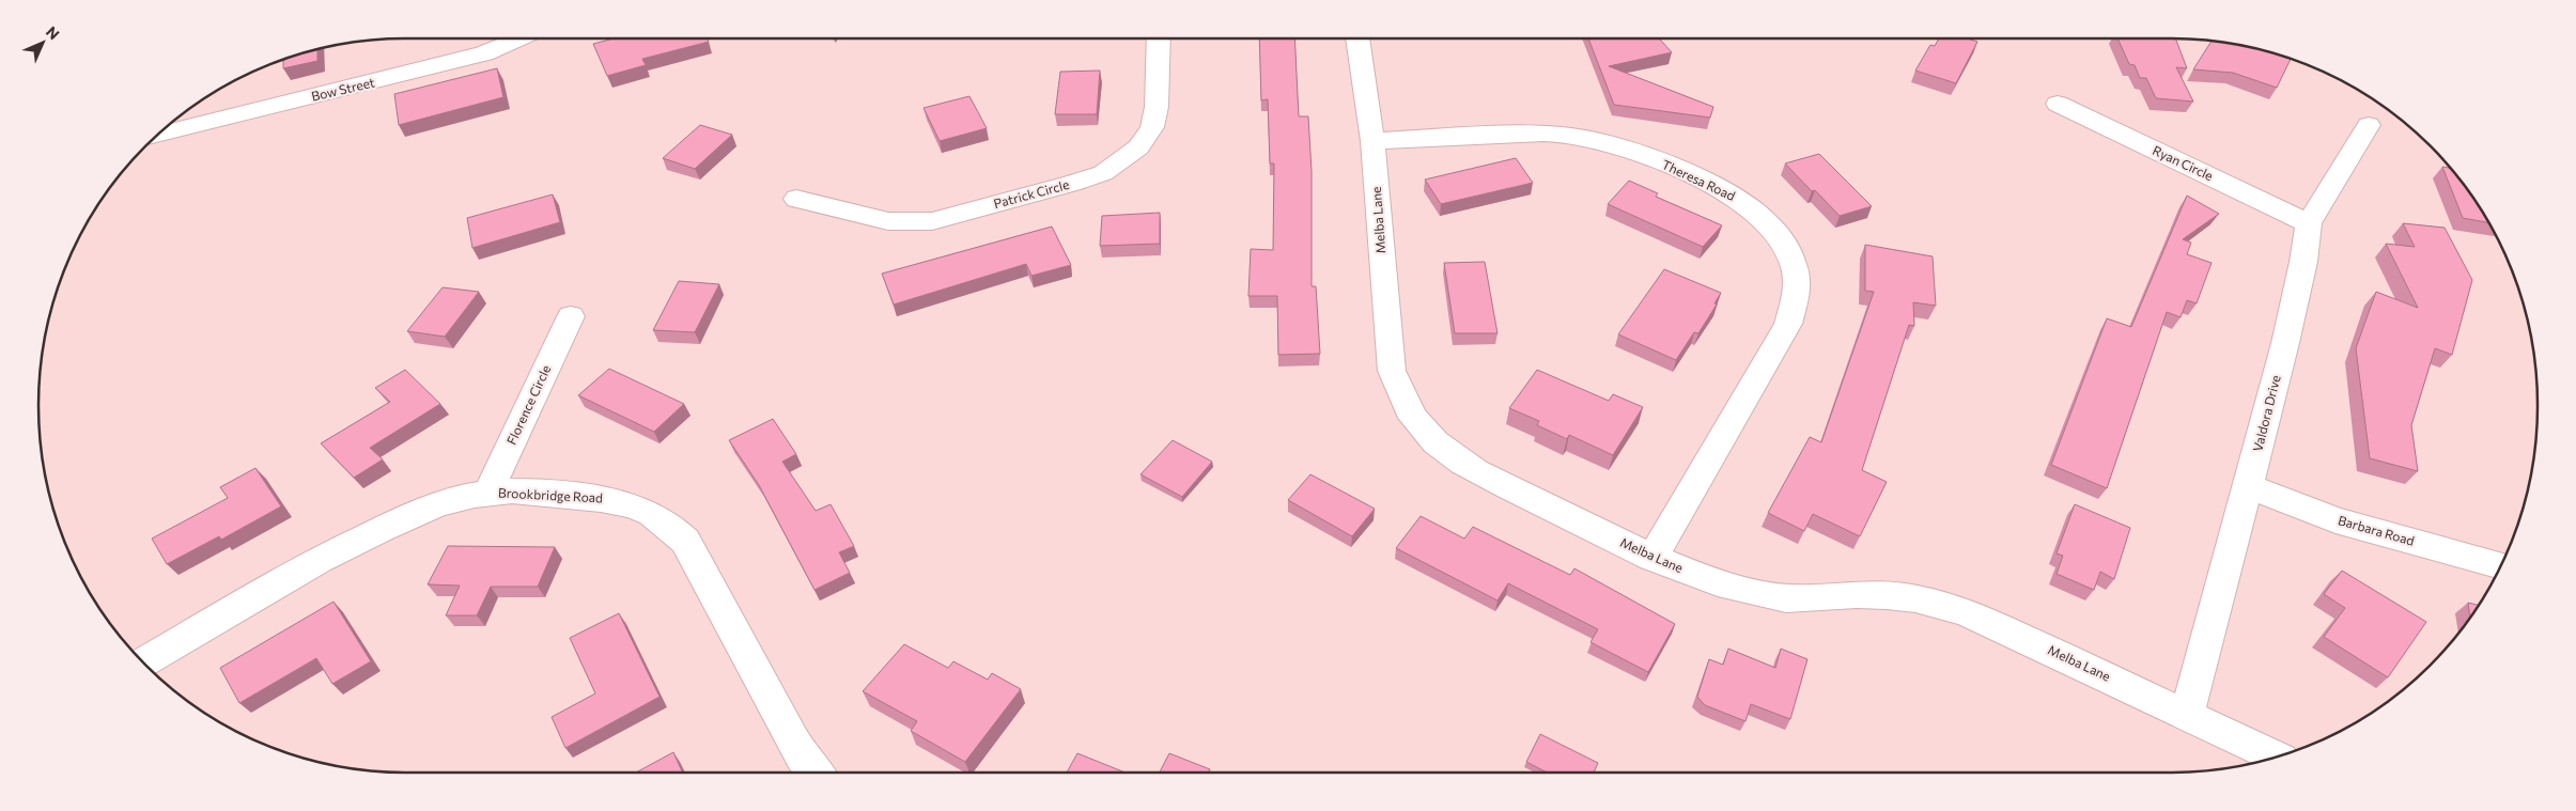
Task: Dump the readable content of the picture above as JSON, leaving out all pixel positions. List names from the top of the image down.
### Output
{
  "streets": {
    "street": [
      "Bow Street",
      "Ryan Circle",
      "Theresa Road",
      "Patrick Circle",
      "Melba Lane",
      "Florence Circle",
      "Valdora Drive",
      "Brookbridge Road",
      "Barbara Road"
    ]
  },
  "crossings": [
    ["Ryan Circle", "Valdora Drive"],
    ["Theresa Road", "Melba Lane"],
    ["Melba Lane", "Valdora Drive"],
    ["Florence Circle", "Brookbridge Road"],
    ["Valdora Drive", "Barbara Road"]
  ],
  "north": "top right"
}
